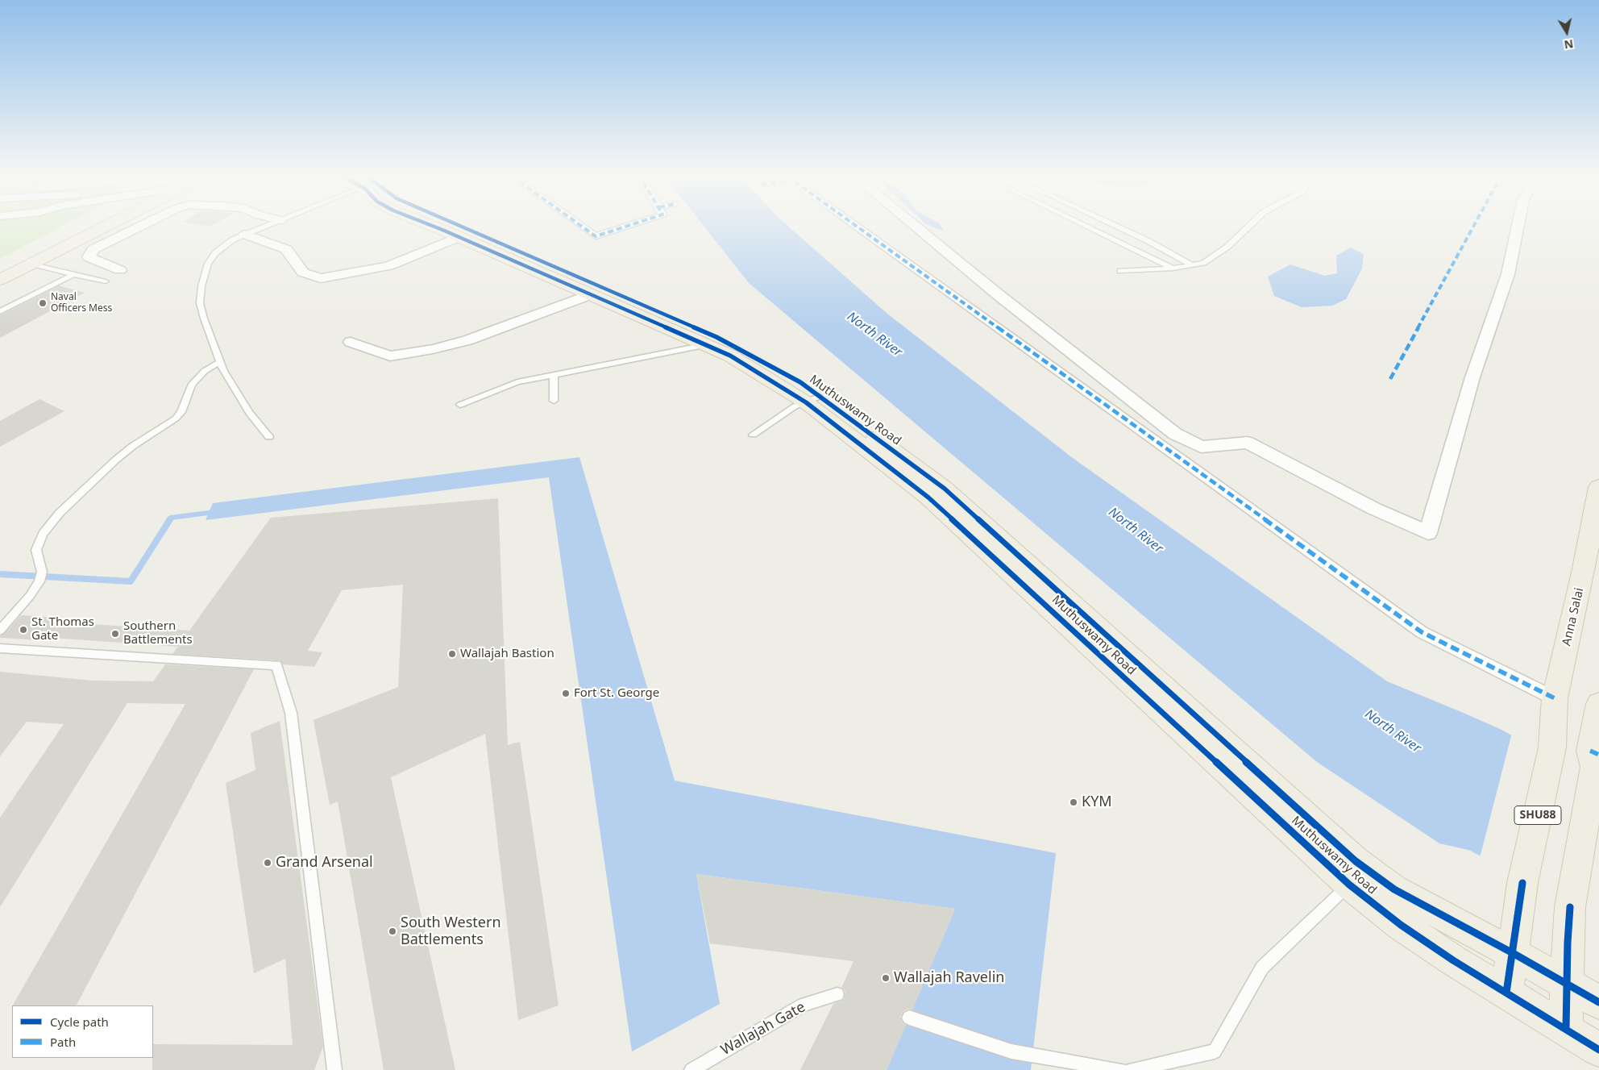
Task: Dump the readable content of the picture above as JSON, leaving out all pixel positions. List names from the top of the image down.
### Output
{
  "streets": {
    "main road": ["Muthuswamy Road", "Anna Salai", "SHU88"],
    "lane": ["Wallajah Gate"]
  },
  "crossings": [
    ["Muthuswamy Road", "Anna Salai"],
    ["Muthuswamy Road", "SHU88"],
    ["Anna Salai", "SHU88"]
  ],
  "water": ["North River"],
  "places": [
    "Naval Officers Mess",
    "St. Thomas Gate",
    "Southern Battlements",
    "Wallajah Bastion",
    "Fort St. George",
    "KYM",
    "Grand Arsenal",
    "South Western Battlements",
    "Wallajah Ravelin"
  ],
  "legend": ["Cycle path", "Path"],
  "north": "bottom"
}
